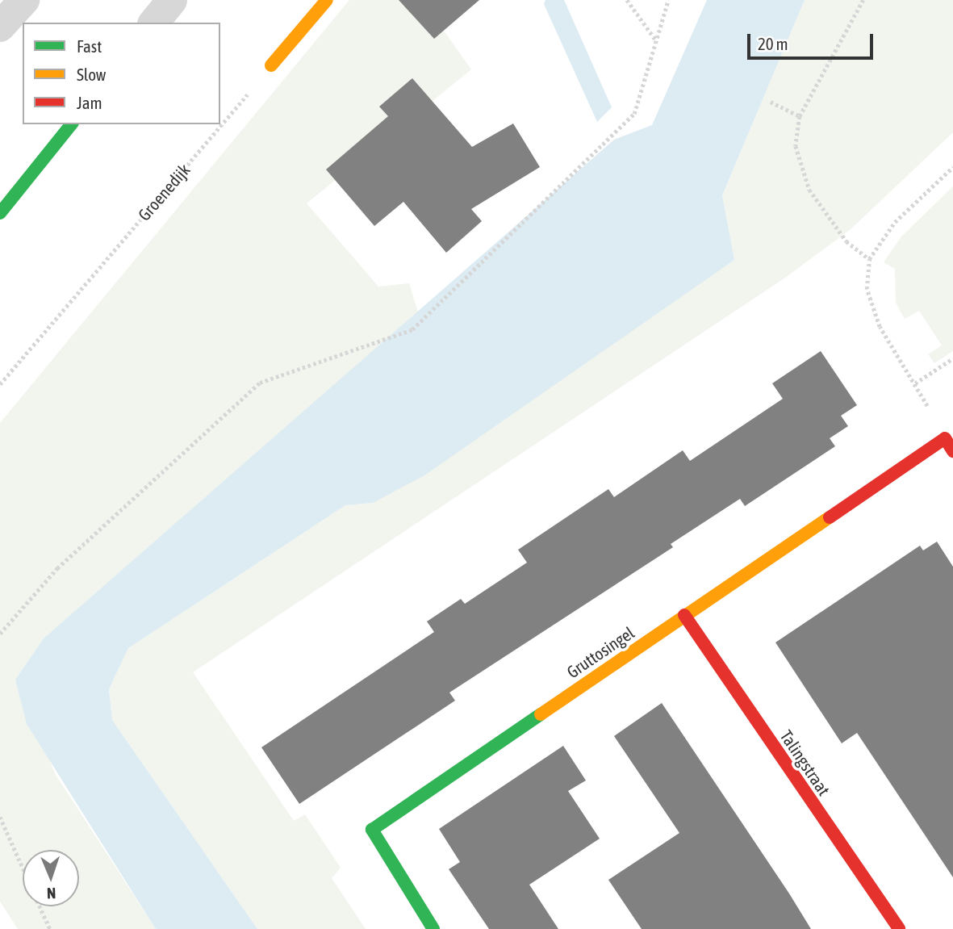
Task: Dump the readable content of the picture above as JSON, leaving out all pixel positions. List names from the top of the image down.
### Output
{
  "streets": {
    "street": ["Gruttosingel", "Talingstraat"],
    "path": ["Groenedijk"]
  },
  "crossings": [
    ["Gruttosingel", "Talingstraat"]
  ],
  "legend": ["Fast", "Slow", "Jam"],
  "scale_bar": "20 m",
  "north": "bottom"
}
